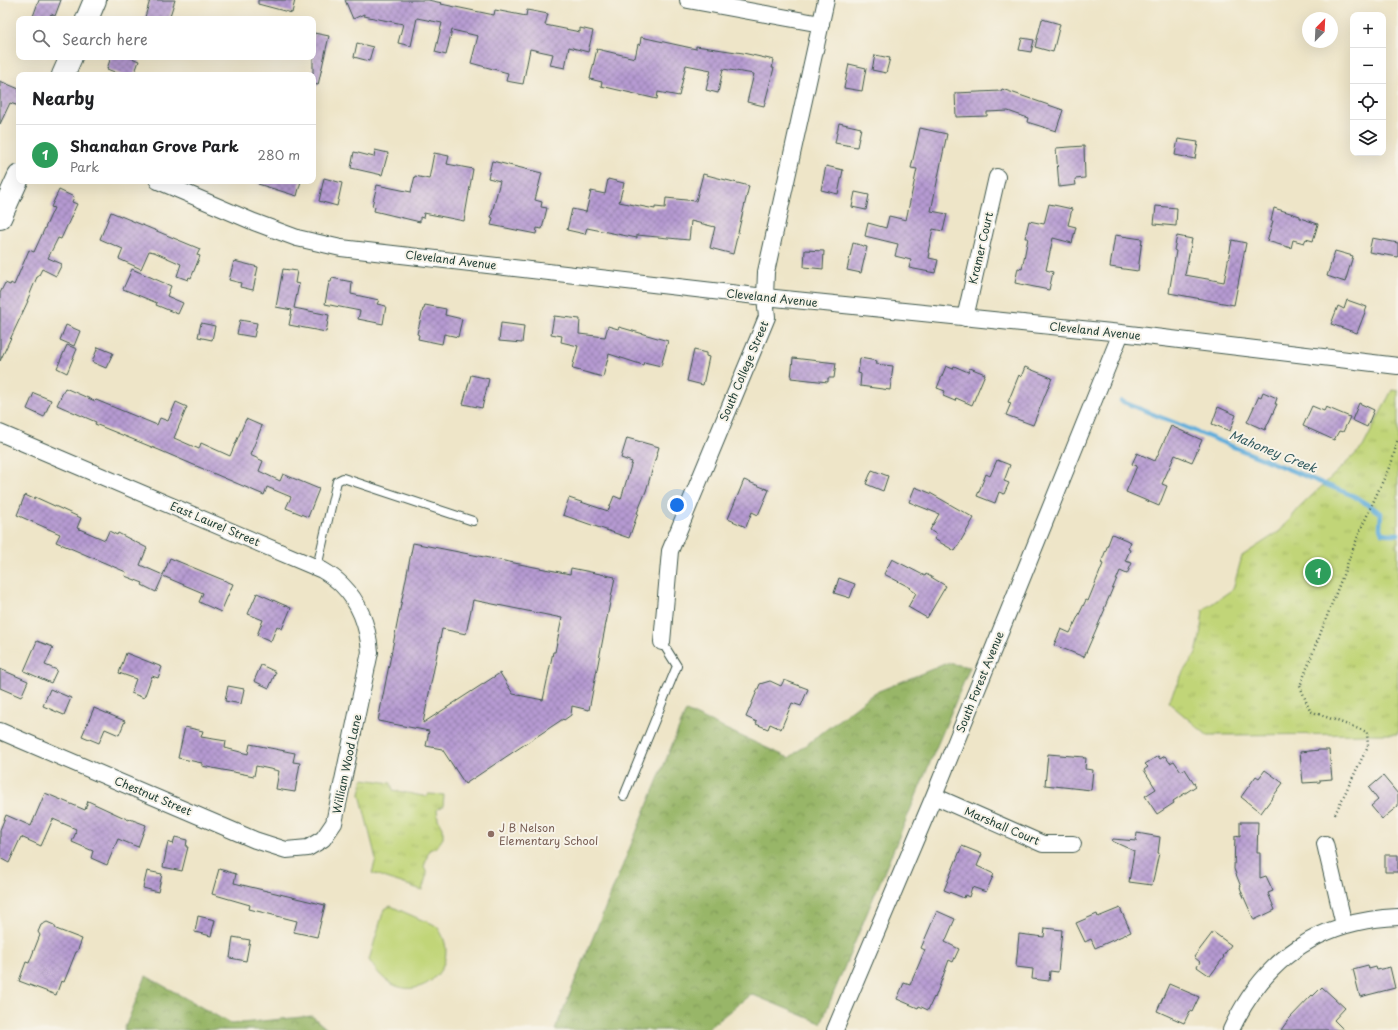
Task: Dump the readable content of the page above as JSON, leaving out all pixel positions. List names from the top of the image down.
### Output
{
  "streets": {
    "street": [
      "Kramer Court",
      "Cleveland Avenue",
      "South College Street",
      "East Laurel Street",
      "South Forest Avenue",
      "William Wood Lane",
      "Chestnut Street",
      "Marshall Court"
    ]
  },
  "crossings": [
    ["Kramer Court", "Cleveland Avenue"],
    ["Cleveland Avenue", "South College Street"],
    ["Cleveland Avenue", "South Forest Avenue"],
    ["East Laurel Street", "William Wood Lane"],
    ["South Forest Avenue", "Marshall Court"],
    ["William Wood Lane", "Chestnut Street"]
  ],
  "water": ["Mahoney Creek"],
  "places": ["J B Nelson Elementary School"],
  "north": "top right",
  "page": {
    "map_buttons": ["+", "−"],
    "search": "Search here",
    "heading": "Nearby",
    "list": [
      {
        "mark": "1",
        "name": "Shanahan Grove Park",
        "note": "Park",
        "value": "280 m"
      }
    ],
    "pins": "1"
  }
}
